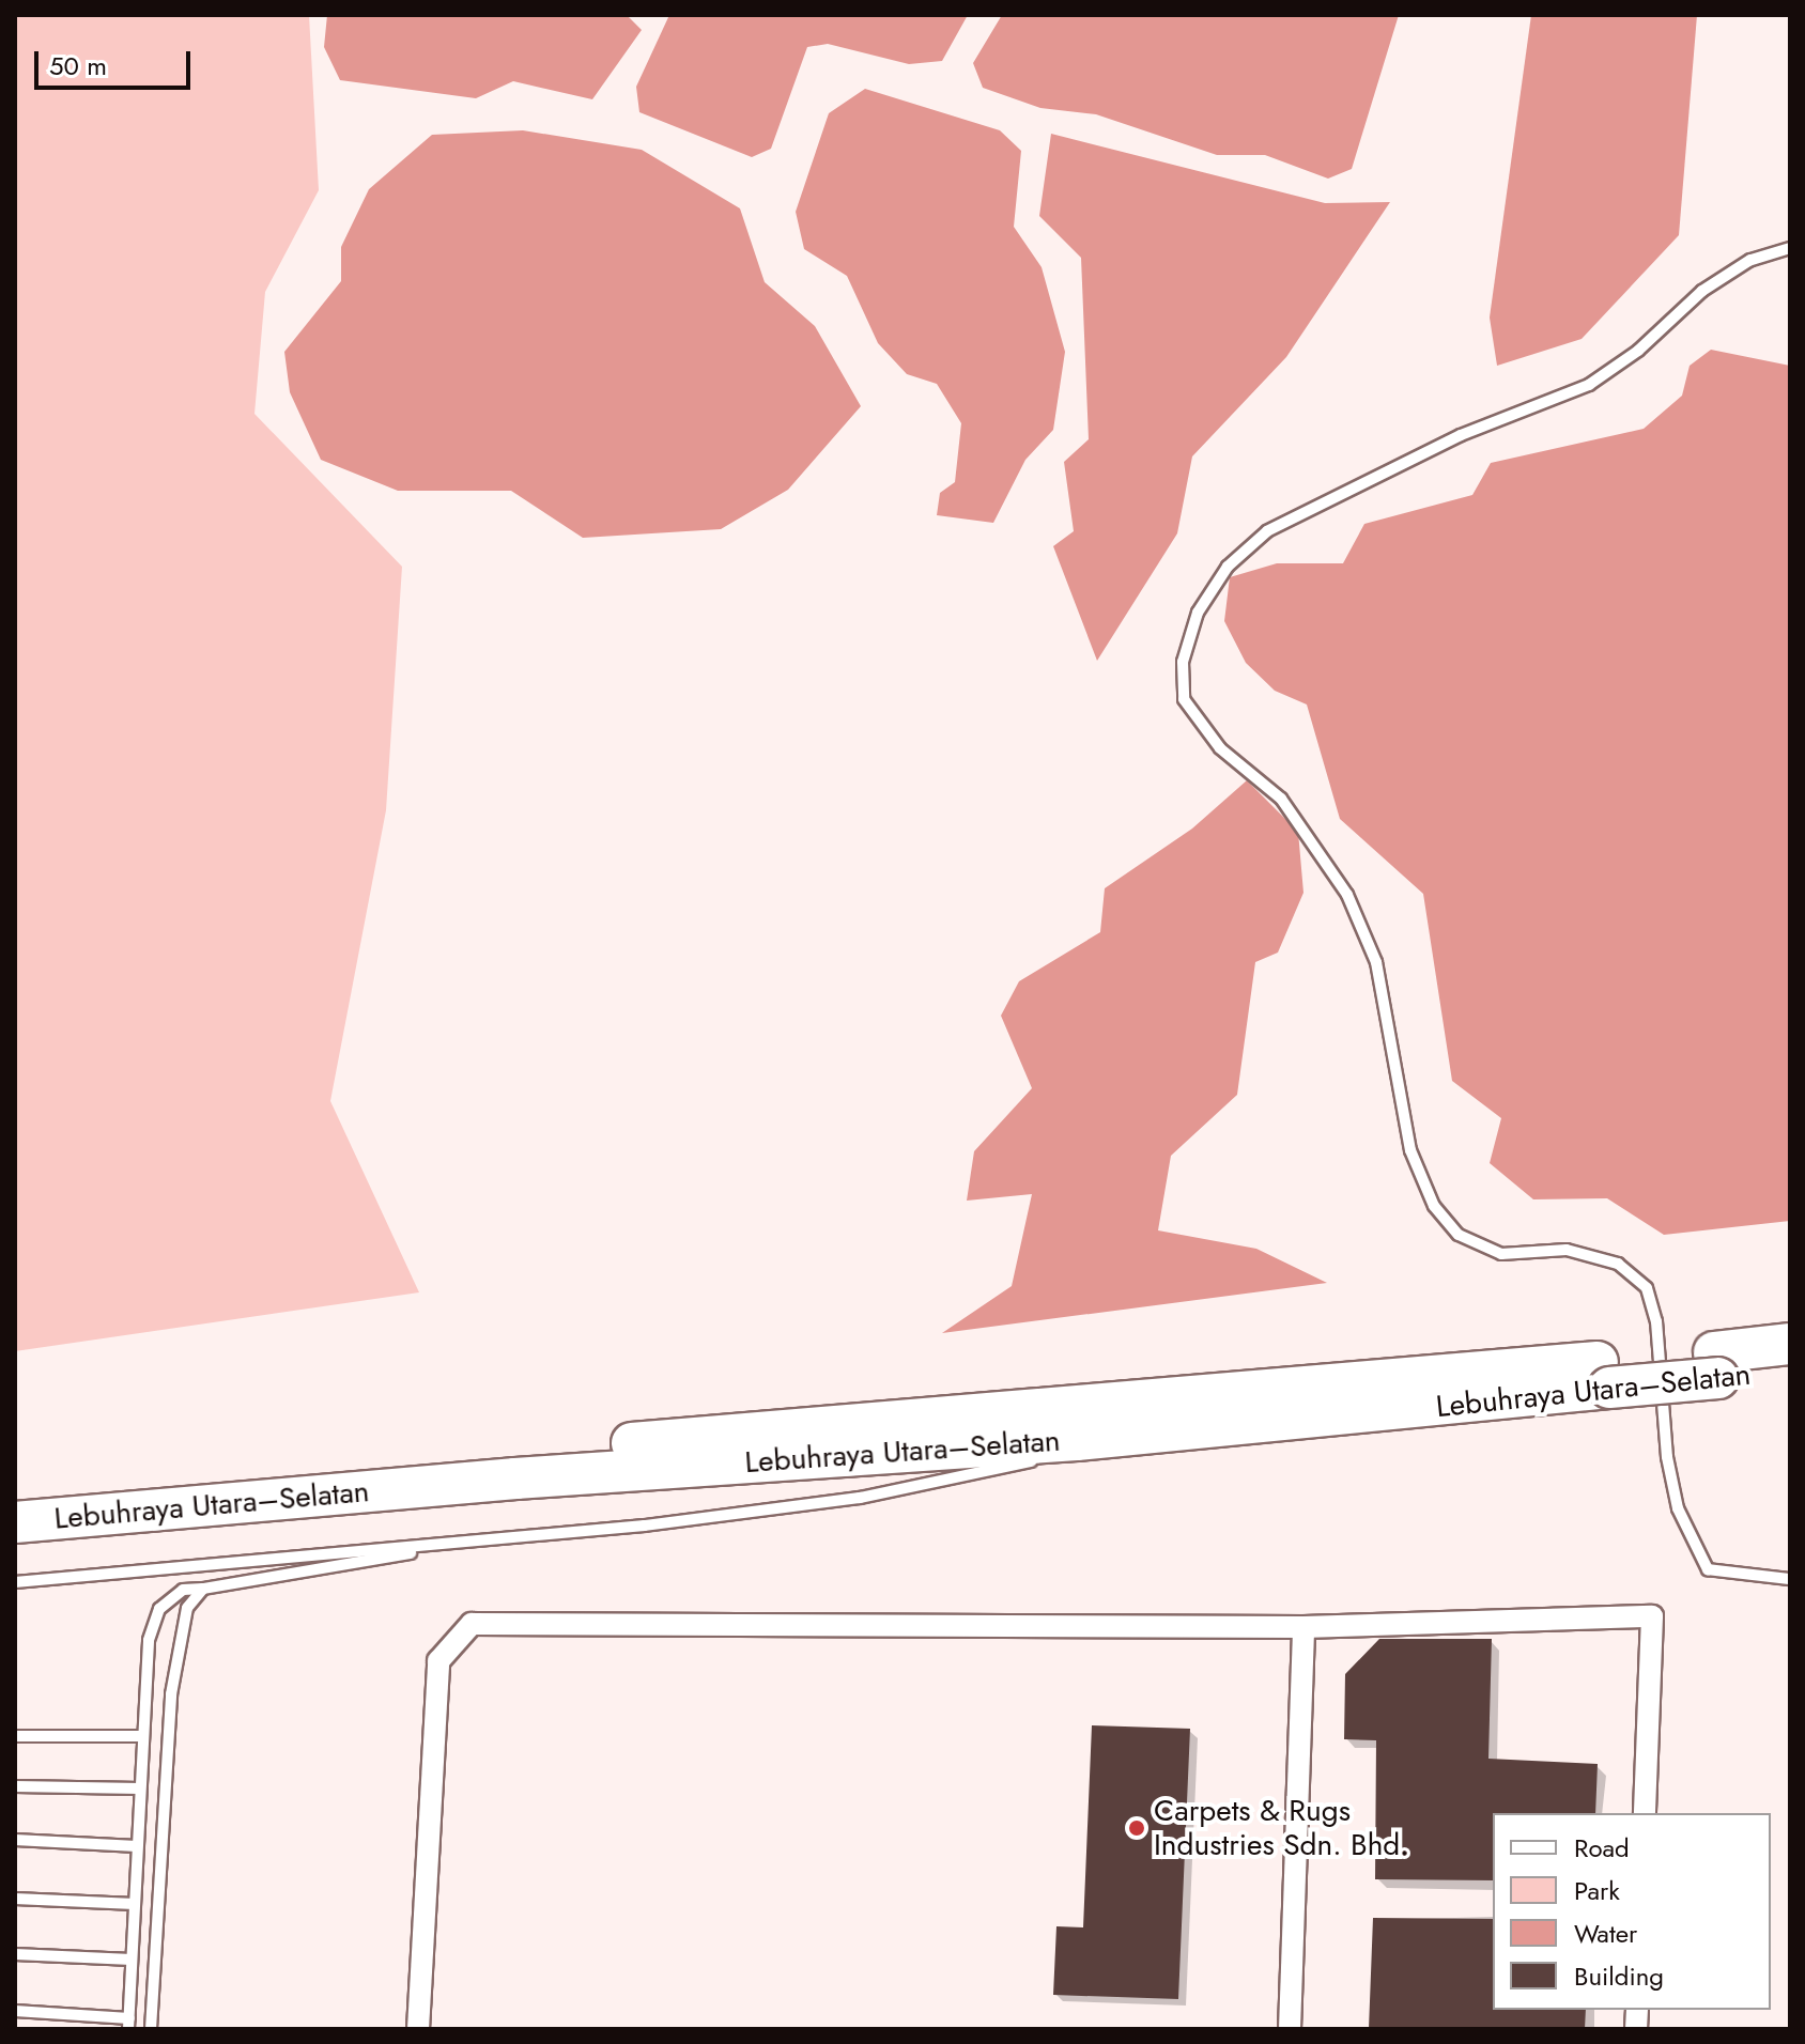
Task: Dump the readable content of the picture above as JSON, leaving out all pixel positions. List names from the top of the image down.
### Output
{
  "streets": {
    "highway": ["Lebuhraya Utara–Selatan"]
  },
  "places": ["Carpets & Rugs Industries Sdn. Bhd."],
  "legend": [
    "Road",
    "Park",
    "Water",
    "Building"
  ],
  "scale_bar": "50 m"
}
